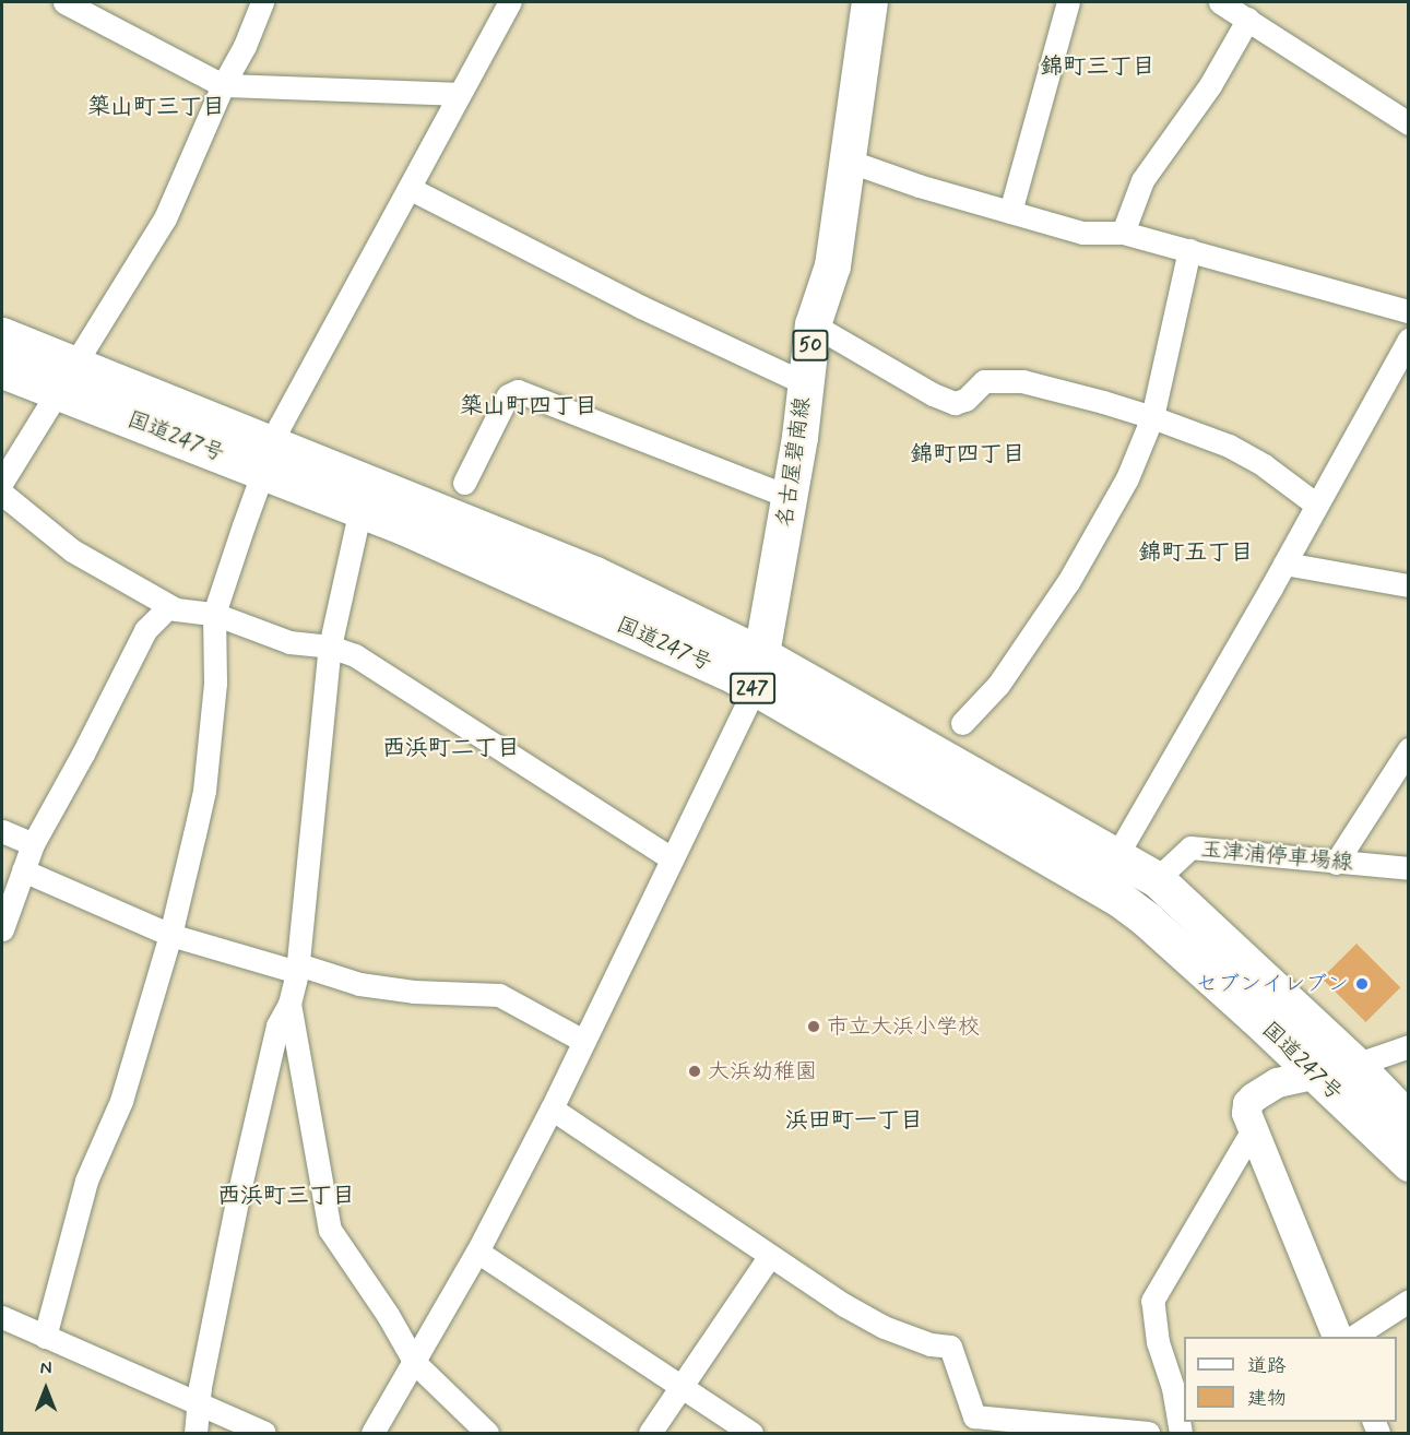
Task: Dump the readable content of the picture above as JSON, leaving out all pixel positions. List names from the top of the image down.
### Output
{
  "streets": {
    "main road": [
      "50",
      "国道247号",
      "名古屋碧南線",
      "247"
    ],
    "street": ["玉津浦停車場線"]
  },
  "crossings": [
    ["国道247号", "名古屋碧南線"],
    ["国道247号", "玉津浦停車場線"]
  ],
  "districts": [
    "錦町三丁目",
    "築山町三丁目",
    "築山町四丁目",
    "錦町四丁目",
    "錦町五丁目",
    "西浜町二丁目",
    "浜田町一丁目",
    "西浜町三丁目"
  ],
  "places": ["セブンイレブン", "市立大浜小学校", "大浜幼稚園"],
  "legend": ["道路", "建物"],
  "north": "top"
}
